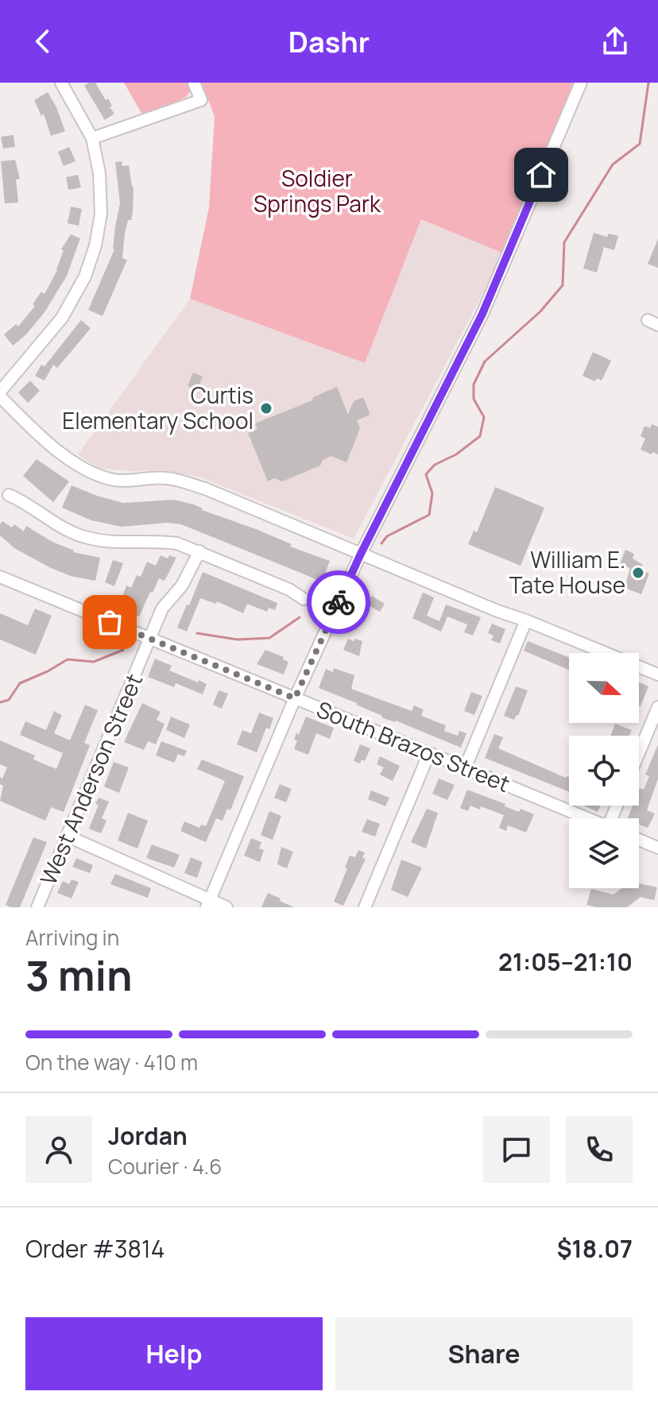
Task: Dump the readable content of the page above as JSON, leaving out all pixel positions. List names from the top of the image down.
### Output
{
  "streets": {
    "street": ["South Brazos Street", "West Anderson Street"]
  },
  "crossings": [
    ["South Brazos Street", "West Anderson Street"]
  ],
  "parks": ["Soldier Springs Park"],
  "places": ["Curtis Elementary School", "William E. Tate House"],
  "north": "right",
  "page": {
    "header": "Dashr",
    "heading": ["3 min", "Arriving in", "21:05–21:10"],
    "panel": [
      "Jordan",
      "Courier · 4.6",
      "Order #3814",
      "$18.07"
    ],
    "bar": "On the way · 410 m",
    "buttons": ["Help", "Share"]
  }
}
